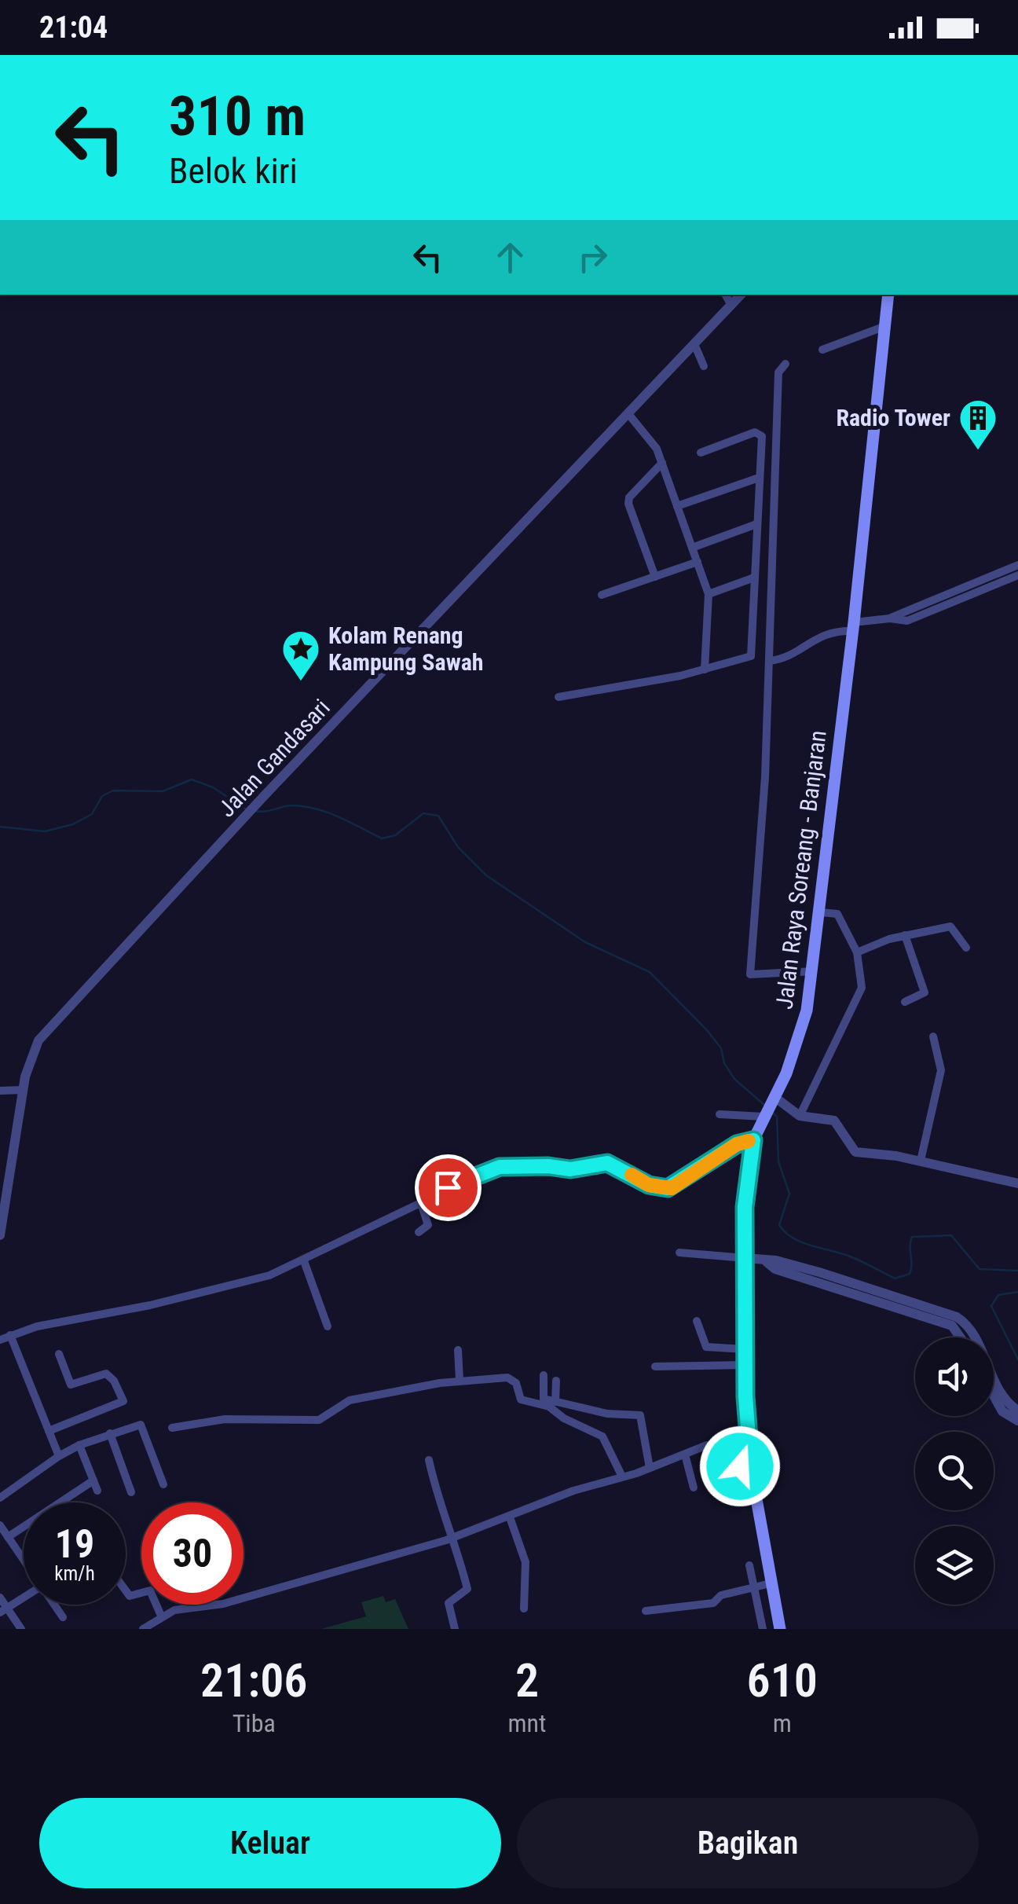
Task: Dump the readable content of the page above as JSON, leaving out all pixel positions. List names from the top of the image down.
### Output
{
  "streets": {
    "main road": ["Jalan Raya Soreang - Banjaran"],
    "street": ["Jalan Gandasari"]
  },
  "places": {
    "building": ["Radio Tower"],
    "place": ["Kolam Renang Kampung Sawah"]
  },
  "page": {
    "status": "21:04",
    "turn": ["310 m", "Belok kiri"],
    "speed": "19 km/h",
    "limit": "30",
    "eta": [
      "21:06",
      "Tiba",
      "2",
      "mnt",
      "610",
      "m"
    ],
    "buttons": ["Keluar", "Bagikan"]
  }
}
